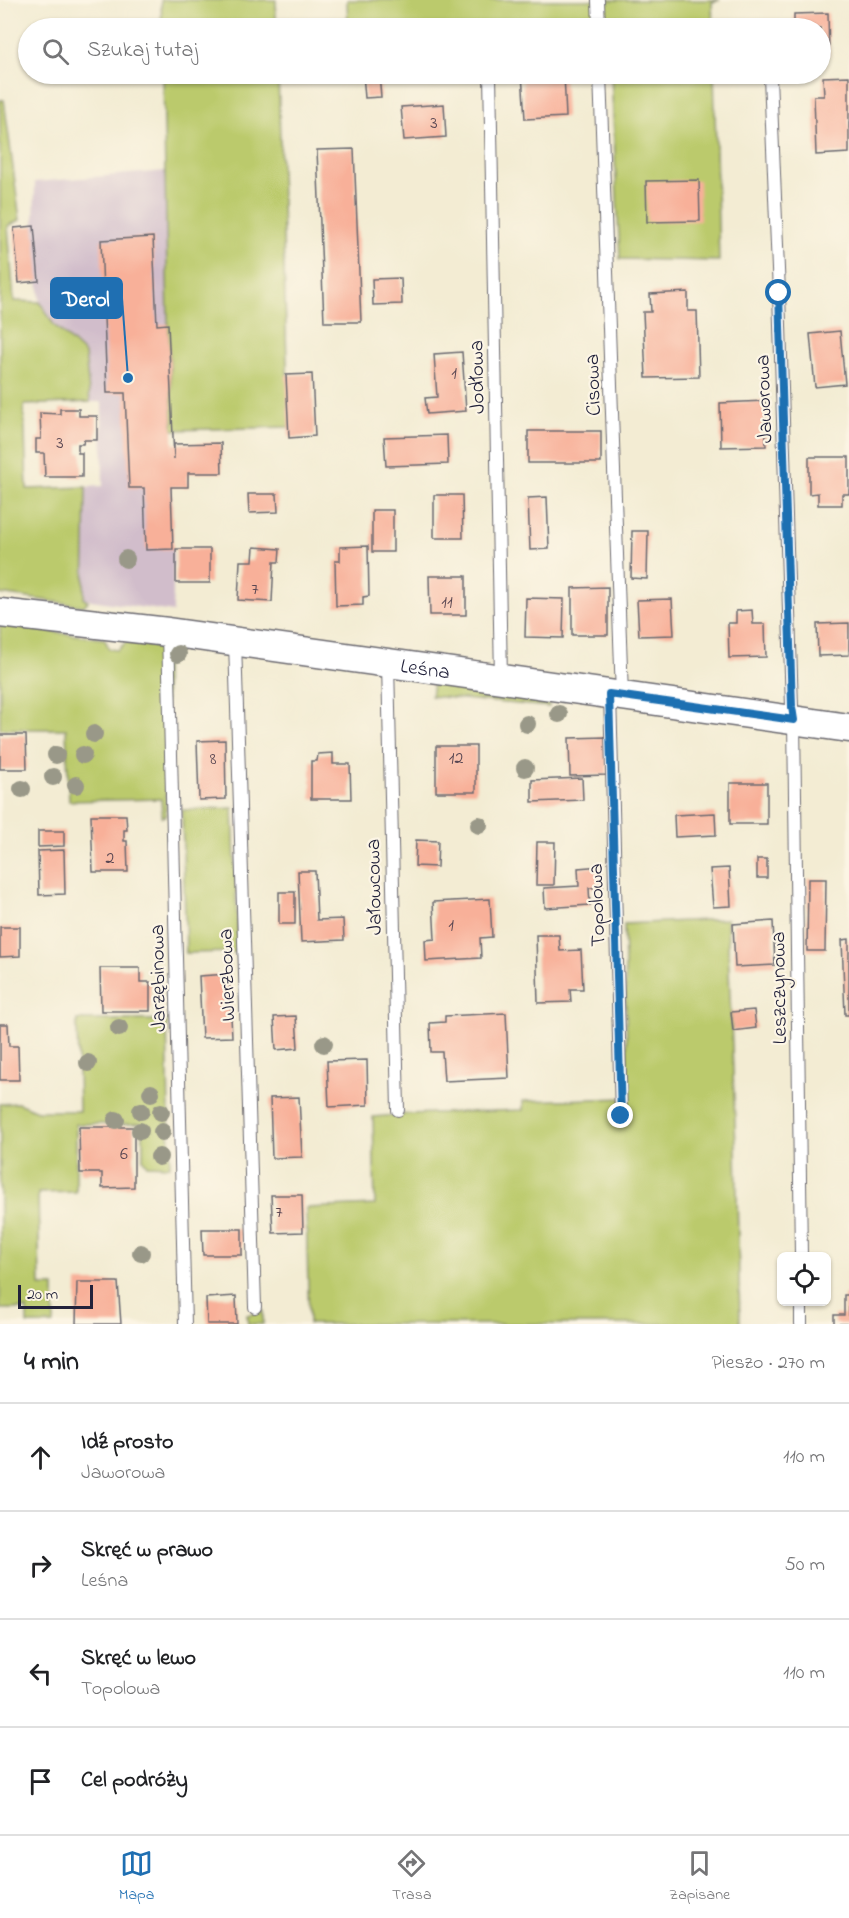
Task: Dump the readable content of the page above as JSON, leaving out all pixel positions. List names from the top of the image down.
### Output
{
  "streets": {
    "street": ["Leśna"],
    "lane": [
      "Jodłowa",
      "Cisowa",
      "Jaworowa",
      "Jałowcowa",
      "Topolowa",
      "Wierzbowa",
      "Jarzębinowa",
      "Leszczynowa"
    ]
  },
  "crossings": [
    ["Jodłowa", "Leśna"],
    ["Cisowa", "Leśna"],
    ["Cisowa", "Topolowa"],
    ["Jaworowa", "Leśna"],
    ["Jaworowa", "Leszczynowa"],
    ["Leśna", "Jałowcowa"],
    ["Leśna", "Topolowa"],
    ["Leśna", "Wierzbowa"],
    ["Leśna", "Jarzębinowa"],
    ["Leśna", "Leszczynowa"]
  ],
  "places": ["Derol"],
  "house_numbers": [
    "3",
    "1",
    "3",
    "7",
    "11",
    "12",
    "8",
    "2",
    "1",
    "6",
    "7"
  ],
  "scale_bar": "20 m",
  "page": {
    "search": "Szukaj tutaj",
    "scale": "20 m",
    "heading": ["4 min", "Pieszo · 270 m"],
    "list": [
      ["Idź prosto", "Jaworowa", "110 m"],
      ["Skręć w prawo", "Leśna", "50 m"],
      ["Skręć w lewo", "Topolowa", "110 m"],
      "Cel podróży"
    ],
    "nav": ["Mapa", "Trasa", "Zapisane"]
  }
}
